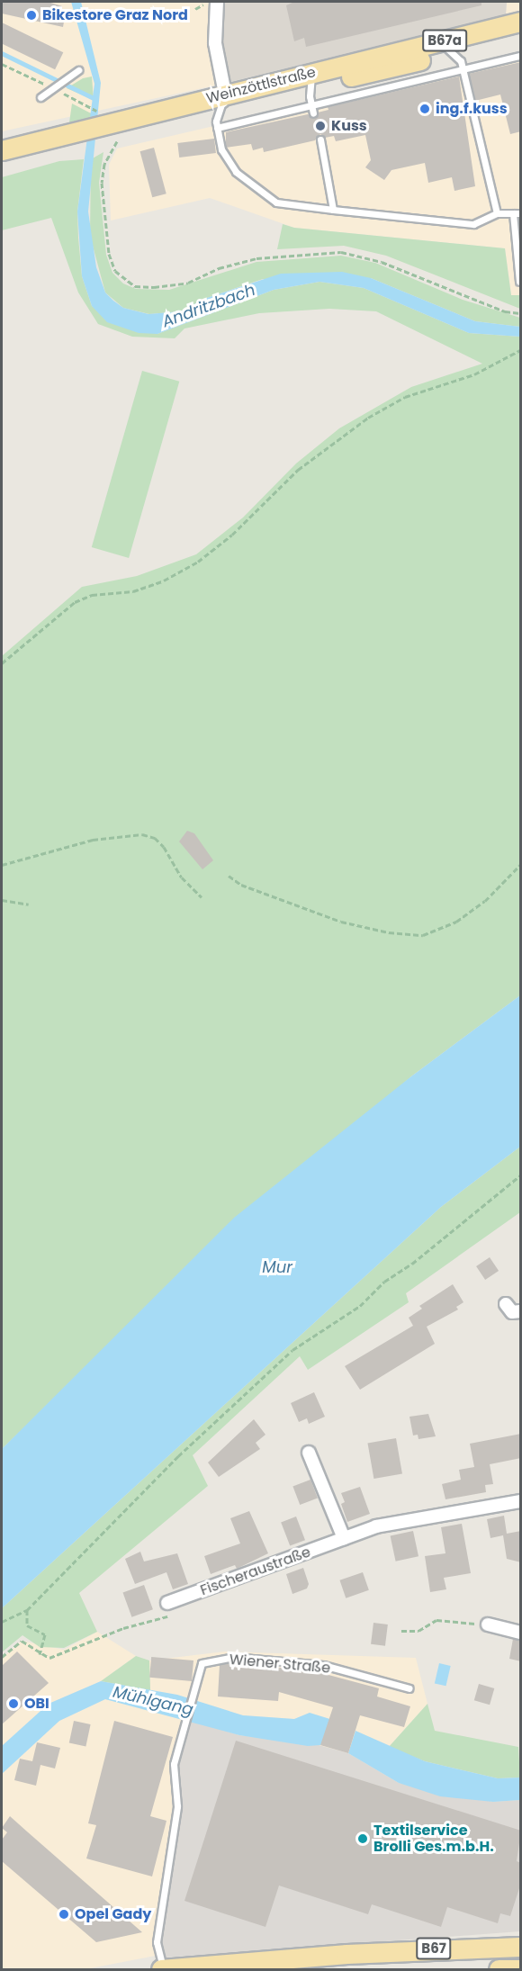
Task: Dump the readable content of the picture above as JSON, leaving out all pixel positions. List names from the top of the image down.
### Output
{
  "streets": {
    "main road": [
      "B67a",
      "Weinzöttlstraße",
      "Wiener Straße",
      "B67"
    ],
    "street": ["Fischeraustraße"]
  },
  "water": ["Andritzbach", "Mur", "Mühlgang"],
  "places": [
    "Bikestore Graz Nord",
    "ing.f.kuss",
    "Kuss",
    "OBI",
    "Textilservice Brolli Ges.m.b.H.",
    "Opel Gady"
  ]
}
